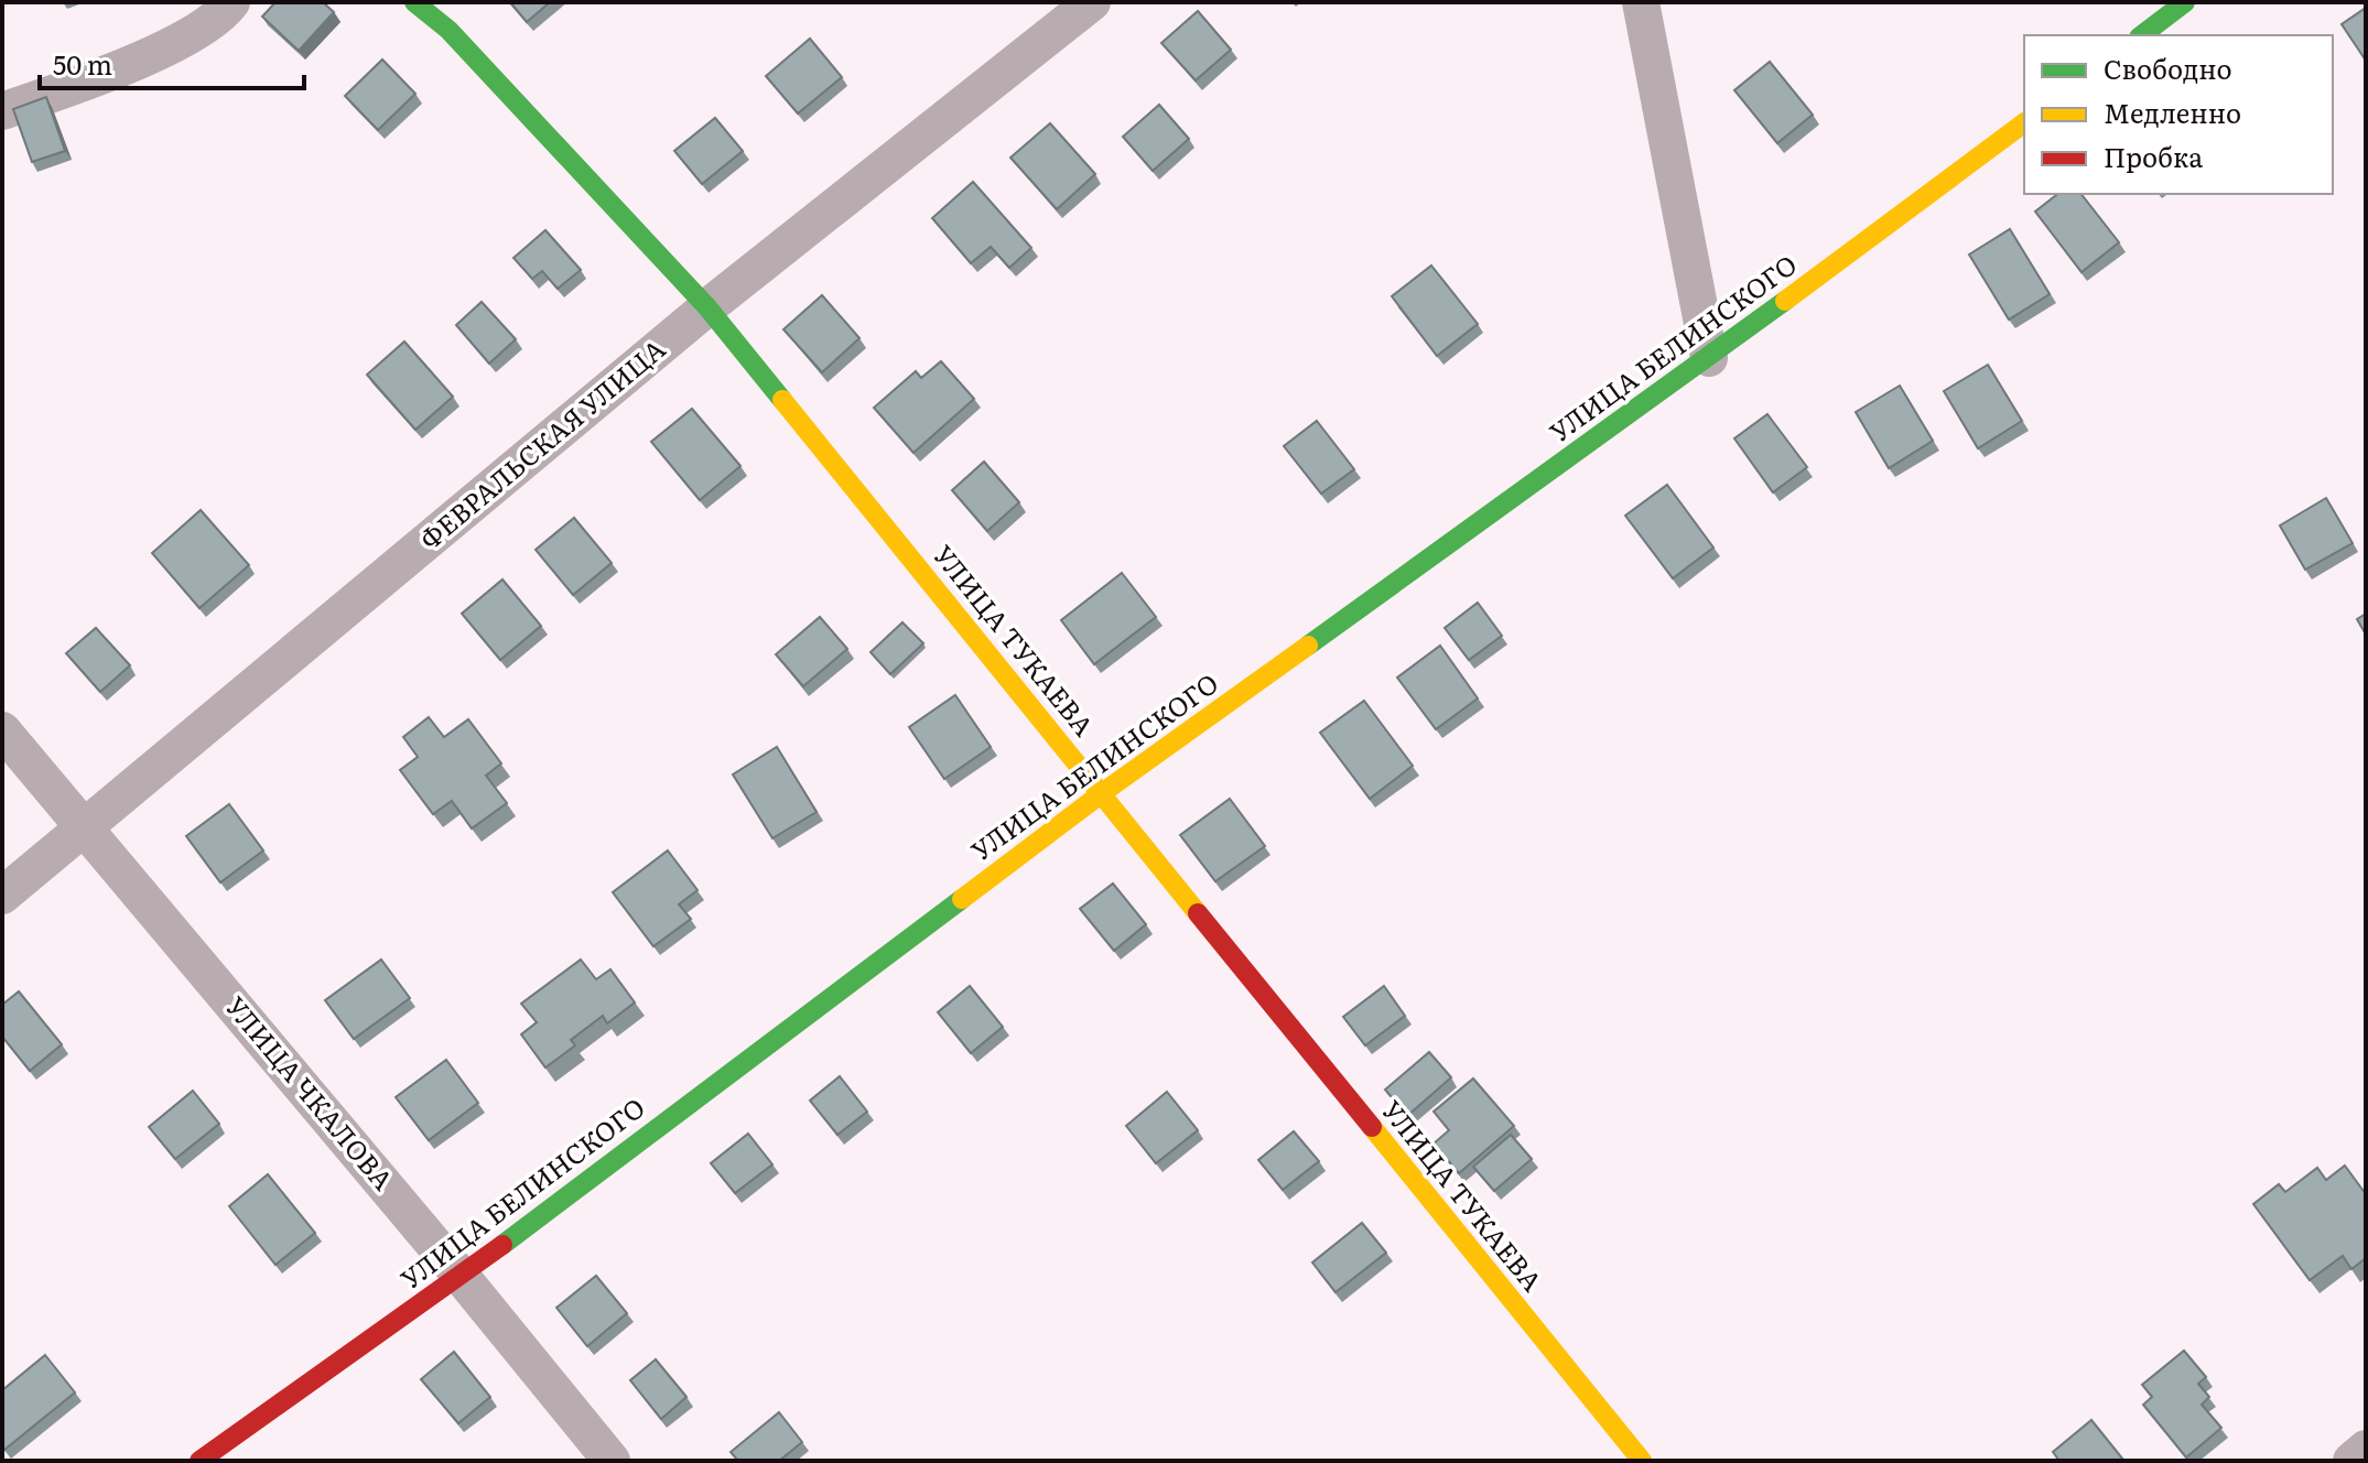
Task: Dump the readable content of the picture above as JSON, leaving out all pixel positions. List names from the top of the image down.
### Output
{
  "streets": {
    "street": [
      "УЛИЦА БЕЛИНСКОГО",
      "ФЕВРАЛЬСКАЯ УЛИЦА",
      "УЛИЦА ТУКАЕВА",
      "УЛИЦА ЧКАЛОВА"
    ]
  },
  "crossings": [
    ["УЛИЦА БЕЛИНСКОГО", "УЛИЦА ТУКАЕВА"],
    ["УЛИЦА БЕЛИНСКОГО", "УЛИЦА ЧКАЛОВА"],
    ["ФЕВРАЛЬСКАЯ УЛИЦА", "УЛИЦА ТУКАЕВА"],
    ["ФЕВРАЛЬСКАЯ УЛИЦА", "УЛИЦА ЧКАЛОВА"]
  ],
  "legend": ["Свободно", "Медленно", "Пробка"],
  "scale_bar": "50 m"
}
